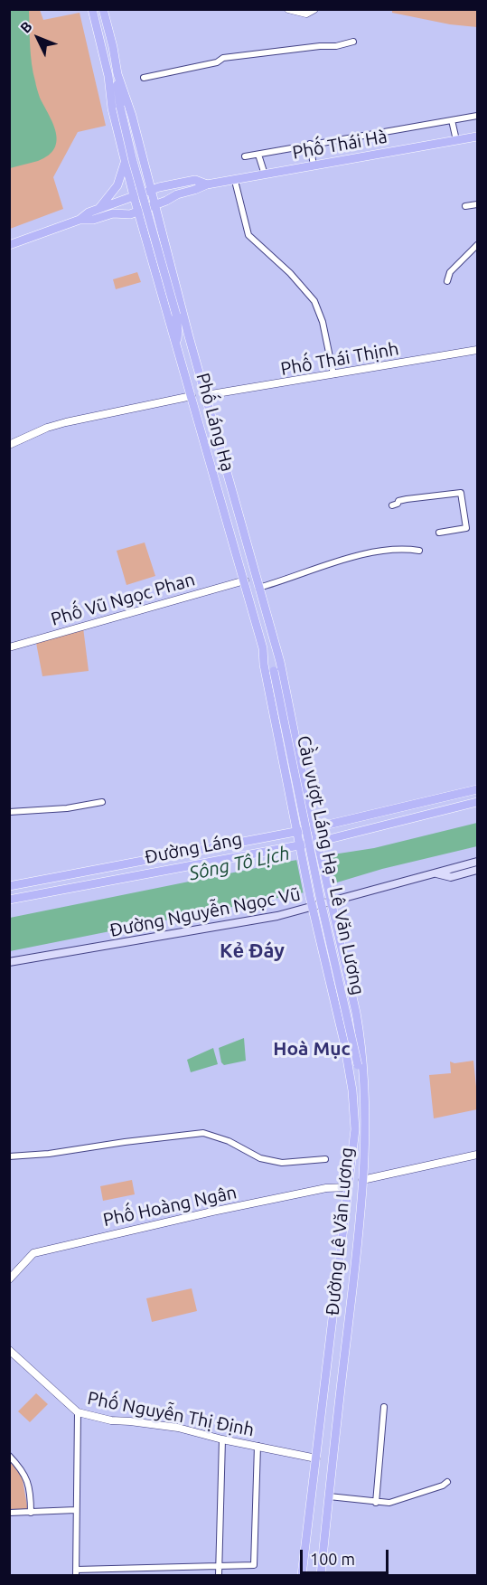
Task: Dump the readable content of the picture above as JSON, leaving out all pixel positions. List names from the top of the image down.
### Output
{
  "streets": {
    "main road": [
      "Phố Thái Hà",
      "Phố Láng Hạ",
      "Đường Láng",
      "Cầu vượt Láng Hạ - Lê Văn Lương",
      "Đường Nguyễn Ngọc Vũ",
      "Đường Lê Văn Lương"
    ],
    "street": [
      "Phố Thái Thịnh",
      "Phố Vũ Ngọc Phan",
      "Phố Hoàng Ngân",
      "Phố Nguyễn Thị Định"
    ]
  },
  "crossings": [
    ["Phố Thái Hà", "Phố Láng Hạ"],
    ["Phố Thái Thịnh", "Phố Láng Hạ"],
    ["Phố Láng Hạ", "Phố Vũ Ngọc Phan"],
    ["Phố Láng Hạ", "Đường Láng"],
    ["Phố Láng Hạ", "Cầu vượt Láng Hạ - Lê Văn Lương"],
    ["Phố Láng Hạ", "Đường Lê Văn Lương"],
    ["Đường Láng", "Đường Lê Văn Lương"],
    ["Cầu vượt Láng Hạ - Lê Văn Lương", "Đường Lê Văn Lương"],
    ["Đường Nguyễn Ngọc Vũ", "Đường Lê Văn Lương"],
    ["Phố Hoàng Ngân", "Đường Lê Văn Lương"],
    ["Đường Lê Văn Lương", "Phố Nguyễn Thị Định"]
  ],
  "districts": ["Kẻ Đáy", "Hoà Mục"],
  "water": ["Sông Tô Lịch"],
  "scale_bar": "100 m",
  "north": "top left"
}
